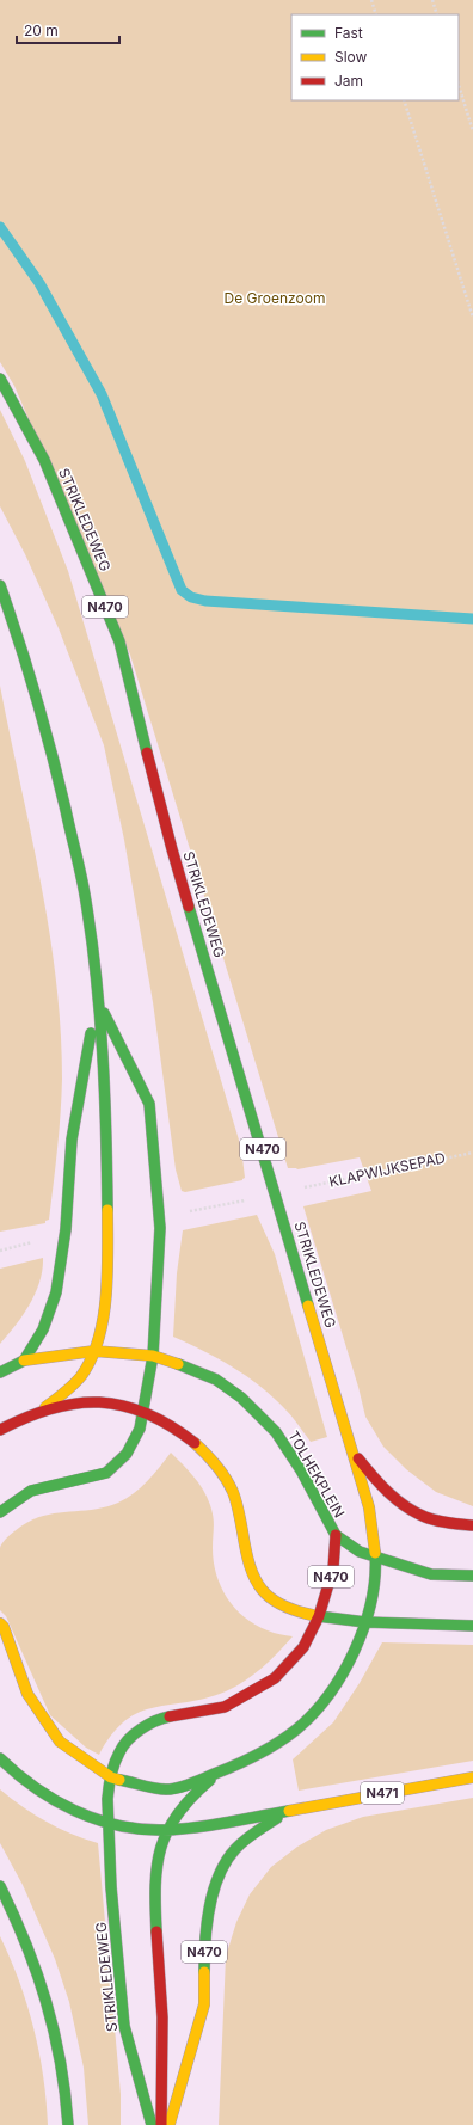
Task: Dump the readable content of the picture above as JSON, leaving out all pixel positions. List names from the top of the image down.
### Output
{
  "streets": {
    "main road": [
      "STRIKLEDEWEG",
      "N470",
      "TOLHEKPLEIN",
      "N471"
    ],
    "path": ["KLAPWIJKSEPAD"]
  },
  "crossings": [
    ["STRIKLEDEWEG", "TOLHEKPLEIN"],
    ["N470", "TOLHEKPLEIN"],
    ["N470", "N471"]
  ],
  "parks": ["De Groenzoom"],
  "legend": ["Fast", "Slow", "Jam"],
  "scale_bar": "20 m"
}
